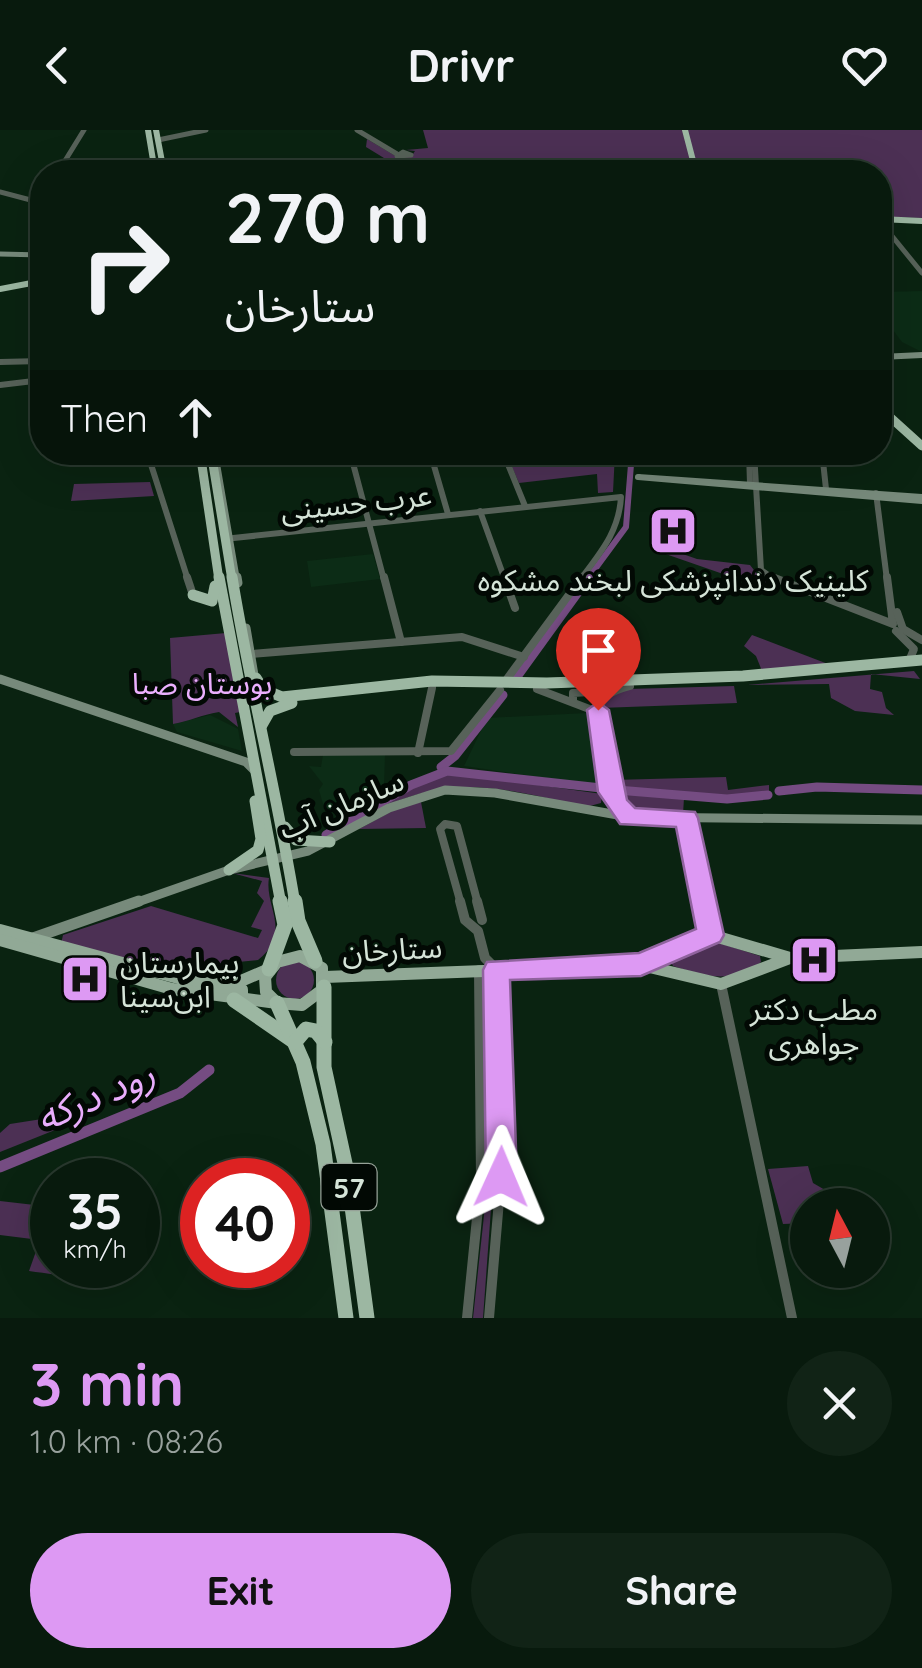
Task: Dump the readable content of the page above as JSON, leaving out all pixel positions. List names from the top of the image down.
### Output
{
  "streets": {
    "highway": ["57"],
    "main road": ["سازمان آب", "ستارخان"],
    "street": ["عرب حسینی"]
  },
  "crossings": [
    ["ستارخان", "57"]
  ],
  "water": ["رود درکه"],
  "parks": ["بوستان صبا"],
  "places": {
    "hospital": ["کلینیک دندانپزشکی لبخند مشکوه", "مطب دکتر جواهری", "بیمارستان ابن‌سینا"]
  },
  "north": "top",
  "page": {
    "header": "Drivr",
    "turn": ["270 m", "ستارخان"],
    "then": "Then",
    "speed": "35 km/h",
    "limit": "40",
    "heading": ["3 min", "1.0 km · 08:26"],
    "buttons": ["Exit", "Share"]
  }
}
